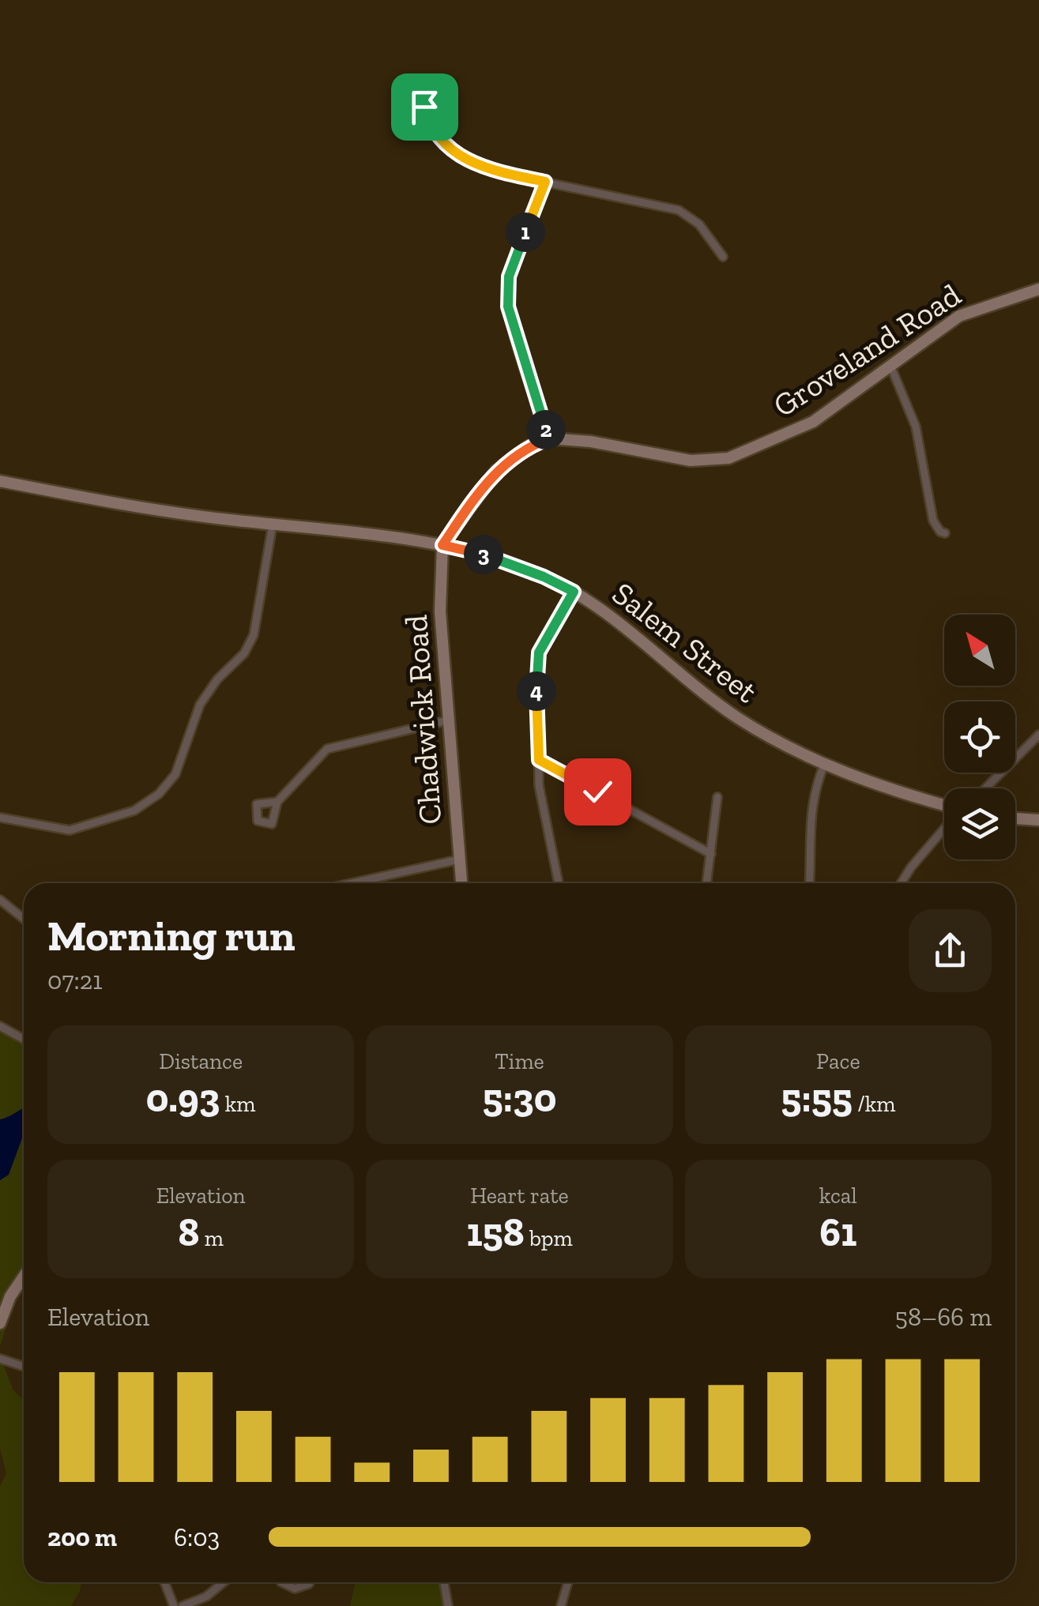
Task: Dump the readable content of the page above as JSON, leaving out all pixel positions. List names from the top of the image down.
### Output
{
  "streets": {
    "main road": ["Groveland Road", "Salem Street", "Chadwick Road"]
  },
  "crossings": [
    ["Salem Street", "Chadwick Road"]
  ],
  "north": "top left",
  "page": {
    "pins": [
      "1",
      "2",
      "3",
      "4"
    ],
    "heading": ["Morning run", "07:21"],
    "stats": [
      ["Distance", "0.93 km"],
      ["Time", "5:30"],
      ["Pace", "5:55 /km"],
      ["Elevation", "8 m"],
      ["Heart rate", "158 bpm"],
      ["kcal", "61"]
    ],
    "chart": ["Elevation", "58–66 m"],
    "list": [
      {
        "name": "200 m",
        "note": "6:03"
      }
    ]
  }
}
